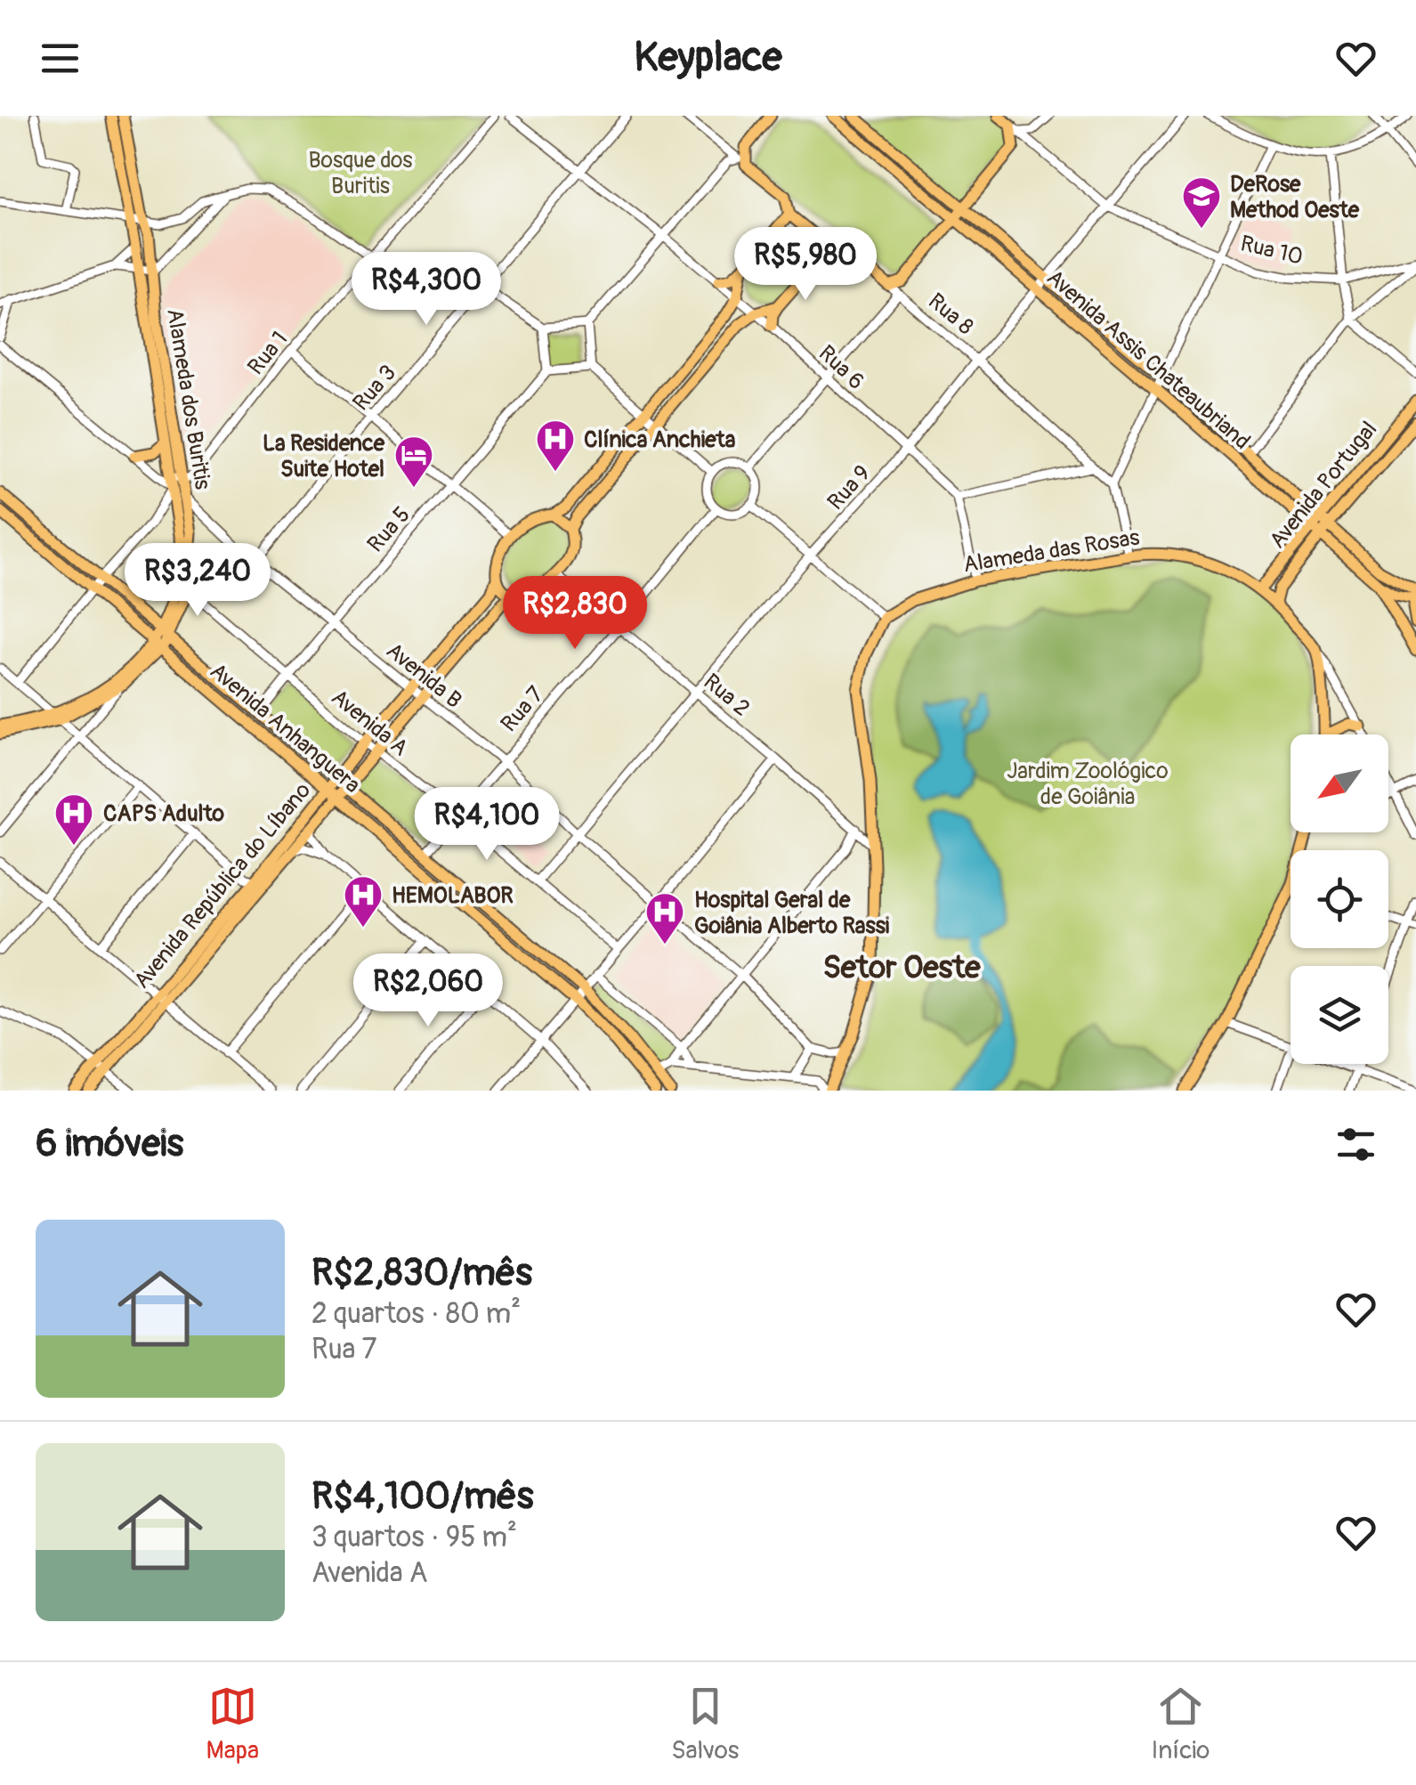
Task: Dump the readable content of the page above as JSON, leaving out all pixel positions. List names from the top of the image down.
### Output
{
  "streets": {
    "main road": [
      "Rua 10",
      "Rua 8",
      "Avenida Assis Chateaubriand",
      "Alameda dos Buritis",
      "Avenida Portugal",
      "Alameda das Rosas",
      "Avenida Anhanguera",
      "Avenida República do Líbano"
    ],
    "street": [
      "Rua 1",
      "Rua 6",
      "Rua 3",
      "Rua 9",
      "Rua 5",
      "Avenida B",
      "Rua 2",
      "Rua 7",
      "Avenida A"
    ]
  },
  "crossings": [
    ["Rua 10", "Rua 9"],
    ["Rua 8", "Rua 9"],
    ["Rua 1", "Alameda dos Buritis"],
    ["Avenida Assis Chateaubriand", "Avenida Portugal"],
    ["Avenida Assis Chateaubriand", "Rua 9"],
    ["Rua 6", "Rua 3"],
    ["Rua 6", "Rua 9"],
    ["Rua 3", "Avenida B"],
    ["Alameda dos Buritis", "Avenida B"],
    ["Alameda dos Buritis", "Avenida A"],
    ["Alameda dos Buritis", "Avenida Anhanguera"],
    ["Avenida Portugal", "Alameda das Rosas"],
    ["Rua 9", "Avenida B"],
    ["Rua 9", "Rua 2"],
    ["Rua 9", "Avenida A"],
    ["Rua 5", "Avenida B"],
    ["Rua 5", "Avenida A"],
    ["Rua 5", "Avenida Anhanguera"],
    ["Avenida B", "Rua 7"],
    ["Avenida B", "Avenida República do Líbano"],
    ["Rua 2", "Rua 7"],
    ["Rua 2", "Avenida República do Líbano"],
    ["Rua 7", "Avenida A"],
    ["Rua 7", "Avenida Anhanguera"],
    ["Avenida A", "Avenida República do Líbano"],
    ["Avenida Anhanguera", "Avenida República do Líbano"]
  ],
  "districts": ["Setor Oeste"],
  "parks": ["Bosque dos Buritis", "Jardim Zoológico de Goiânia"],
  "places": {
    "school or university": ["DeRose Method Oeste"],
    "hospital": [
      "Clínica Anchieta",
      "CAPS Adulto",
      "HEMOLABOR",
      "Hospital Geral de Goiânia Alberto Rassi"
    ],
    "hotel": ["La Residence Suite Hotel"]
  },
  "north": "bottom left",
  "page": {
    "header": "Keyplace",
    "price": [
      "R$5,980",
      "R$4,300",
      "R$3,240",
      "R$2,830",
      "R$4,100",
      "R$2,060"
    ],
    "heading": "6 imóveis",
    "list": [
      {
        "name": "R$2,830/mês",
        "note": "2 quartos · 80 m² · Rua 7"
      },
      {
        "name": "R$4,100/mês",
        "note": "3 quartos · 95 m² · Avenida A"
      }
    ],
    "tabs": ["Mapa", "Salvos", "Início"]
  }
}
